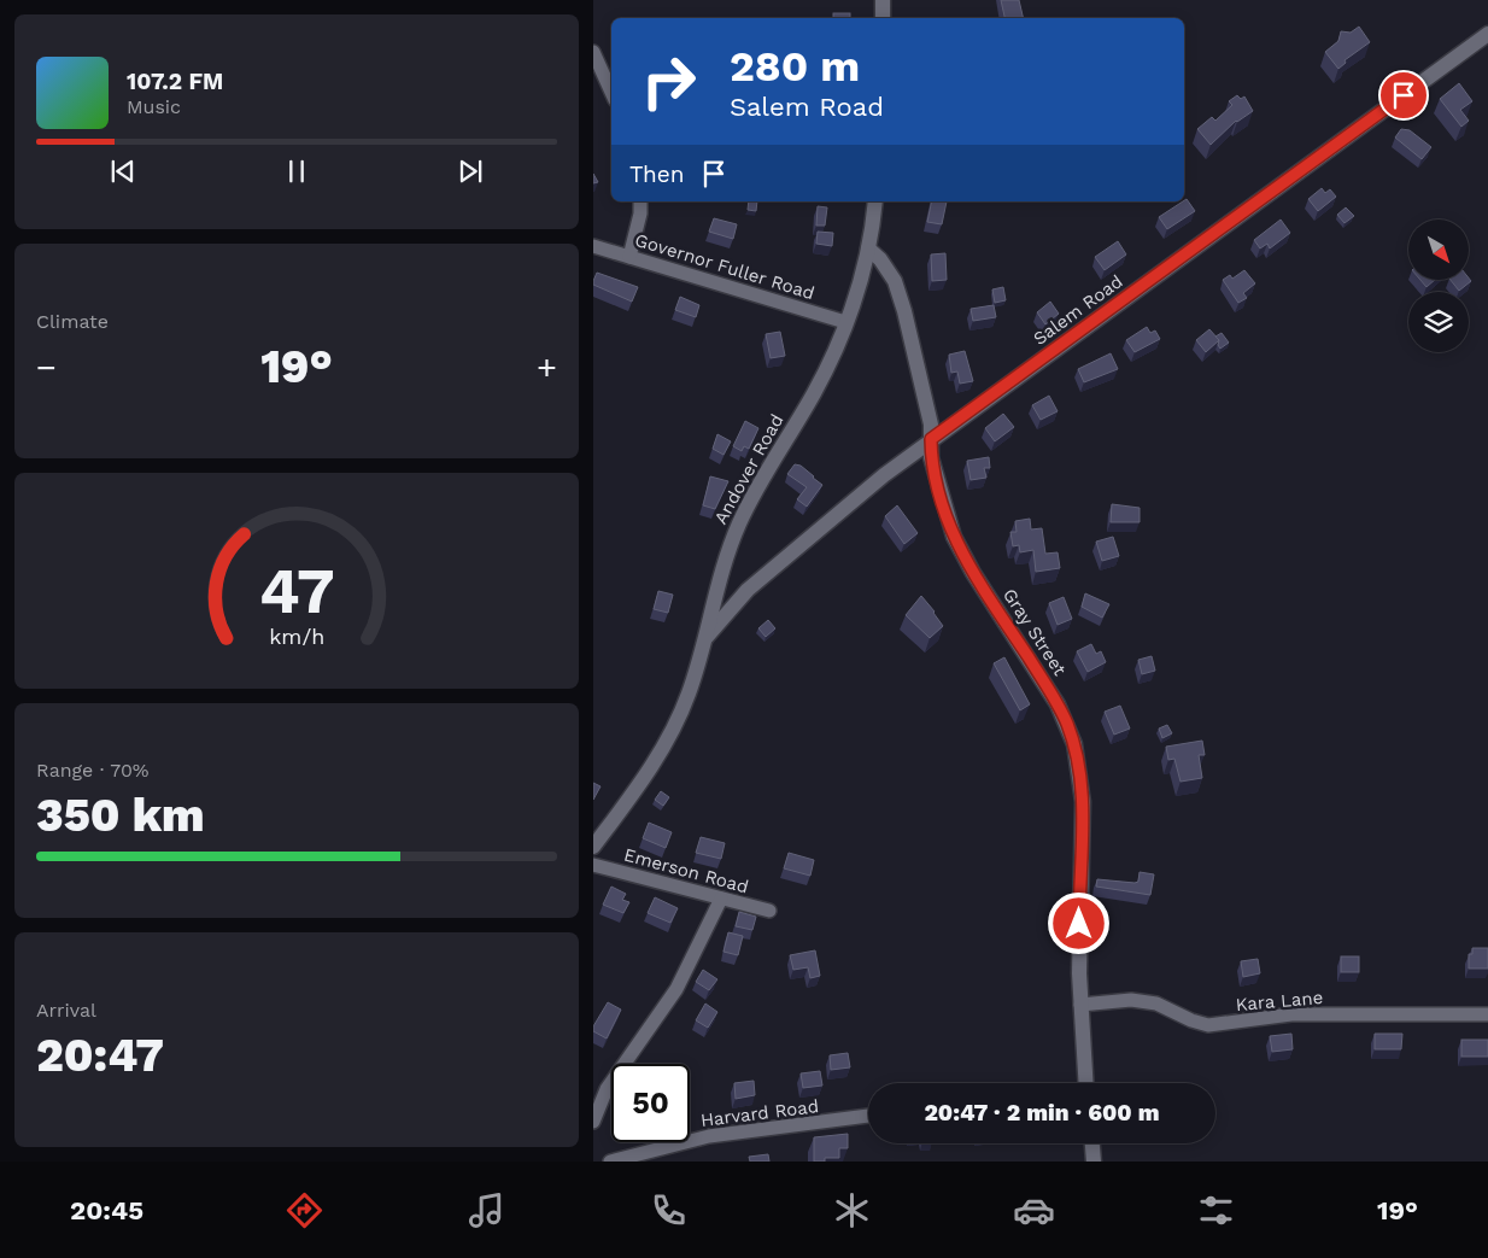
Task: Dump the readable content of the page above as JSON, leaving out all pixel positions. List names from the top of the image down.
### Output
{
  "streets": {
    "main road": ["Salem Road", "Andover Road", "Gray Street"],
    "street": [
      "Governor Fuller Road",
      "Emerson Road",
      "Kara Lane",
      "Harvard Road"
    ]
  },
  "crossings": [
    ["Governor Fuller Road", "Andover Road"],
    ["Salem Road", "Andover Road"],
    ["Salem Road", "Gray Street"],
    ["Andover Road", "Gray Street"],
    ["Gray Street", "Kara Lane"]
  ],
  "north": "bottom right",
  "page": {
    "turn": ["280 m", "Salem Road"],
    "song": ["107.2 FM", "Music"],
    "then": "Then",
    "tile": [
      "Climate",
      ["Range · 70%", "350 km"],
      ["Arrival", "20:47"]
    ],
    "heat": ["−", "19°", "+"],
    "limit": "50",
    "trip": "20:47 · 2 min · 600 m",
    "tabs": ["20:45", "19°"],
    "gauge": ["47", "km/h"]
  }
}
